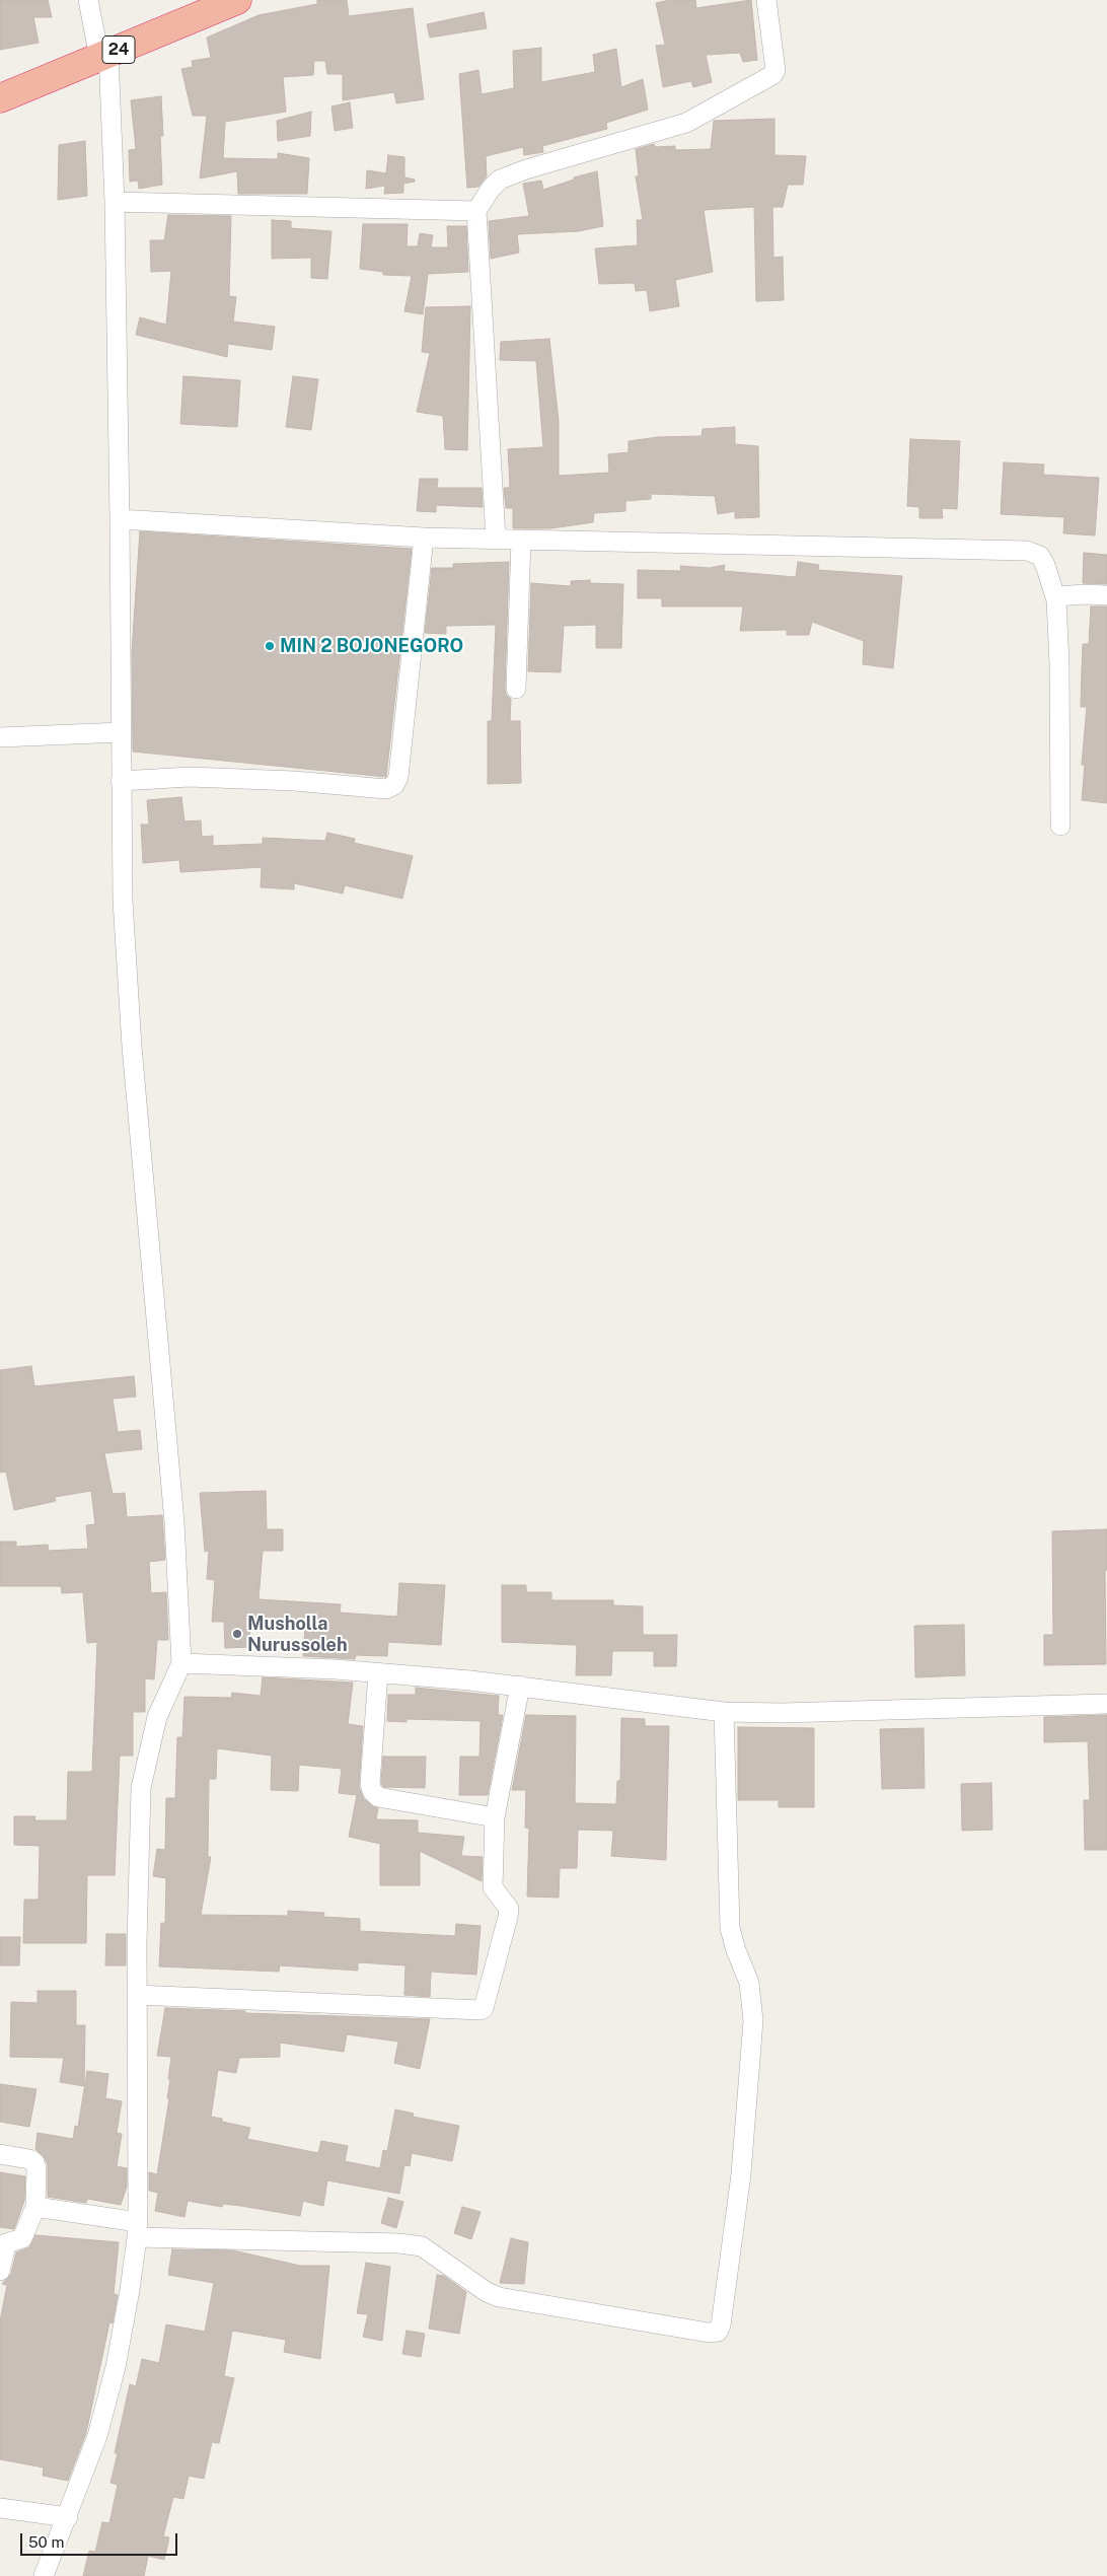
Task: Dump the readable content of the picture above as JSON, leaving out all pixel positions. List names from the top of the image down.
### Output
{
  "streets": {
    "highway": ["24"]
  },
  "places": ["MIN 2 BOJONEGORO", "Musholla Nurussoleh"],
  "scale_bar": "50 m"
}
